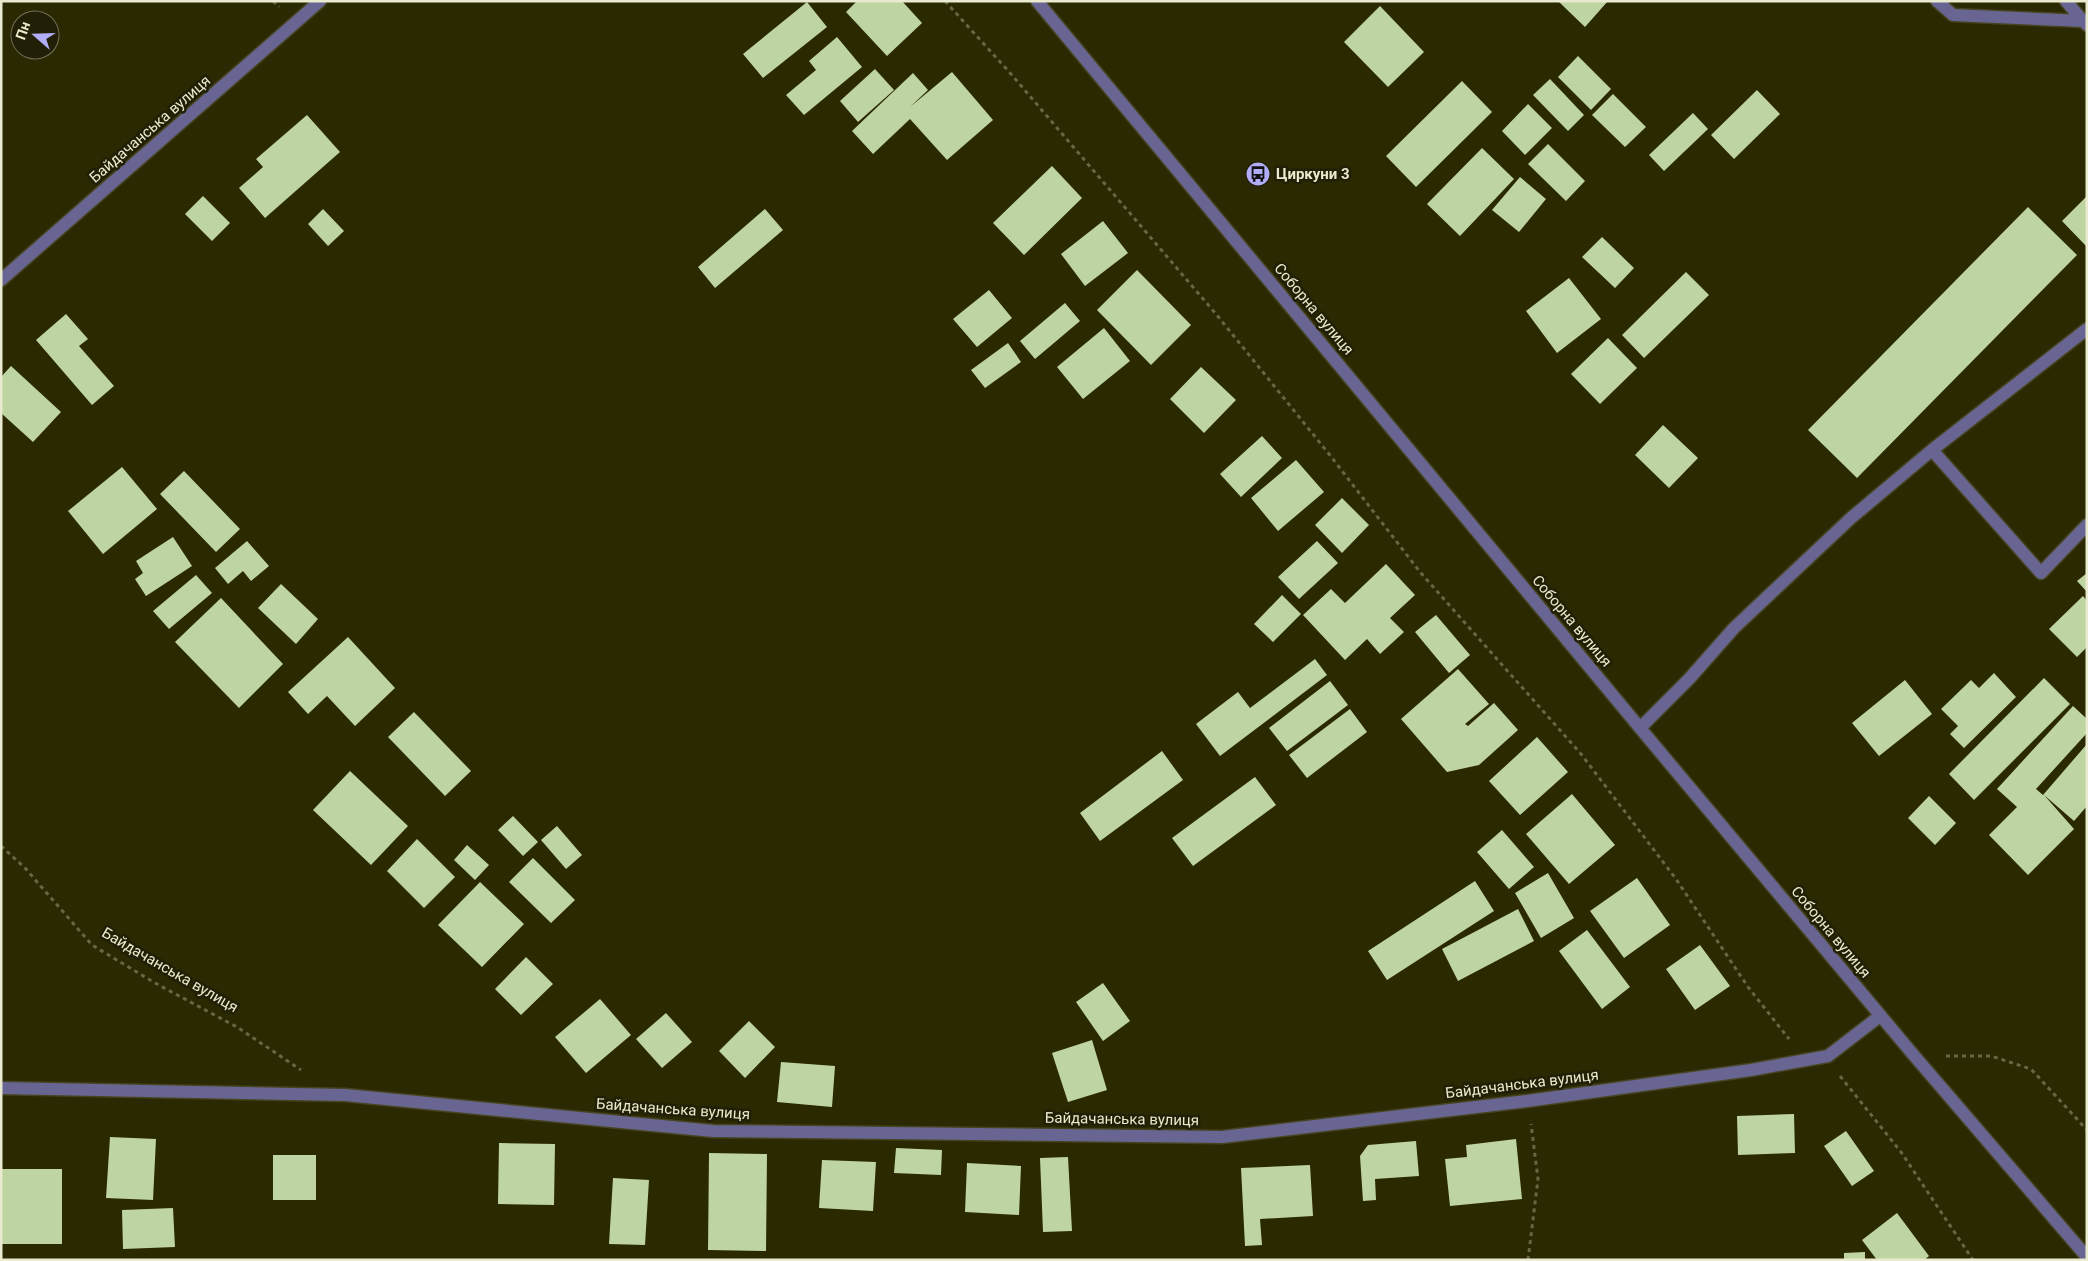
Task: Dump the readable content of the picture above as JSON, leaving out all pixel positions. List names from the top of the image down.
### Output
{
  "streets": {
    "street": ["Байдачанська вулиця", "Соборна вулиця"]
  },
  "crossings": [
    ["Байдачанська вулиця", "Соборна вулиця"]
  ],
  "places": {
    "bus stop": ["Циркуни 3"]
  },
  "north": "left"
}
